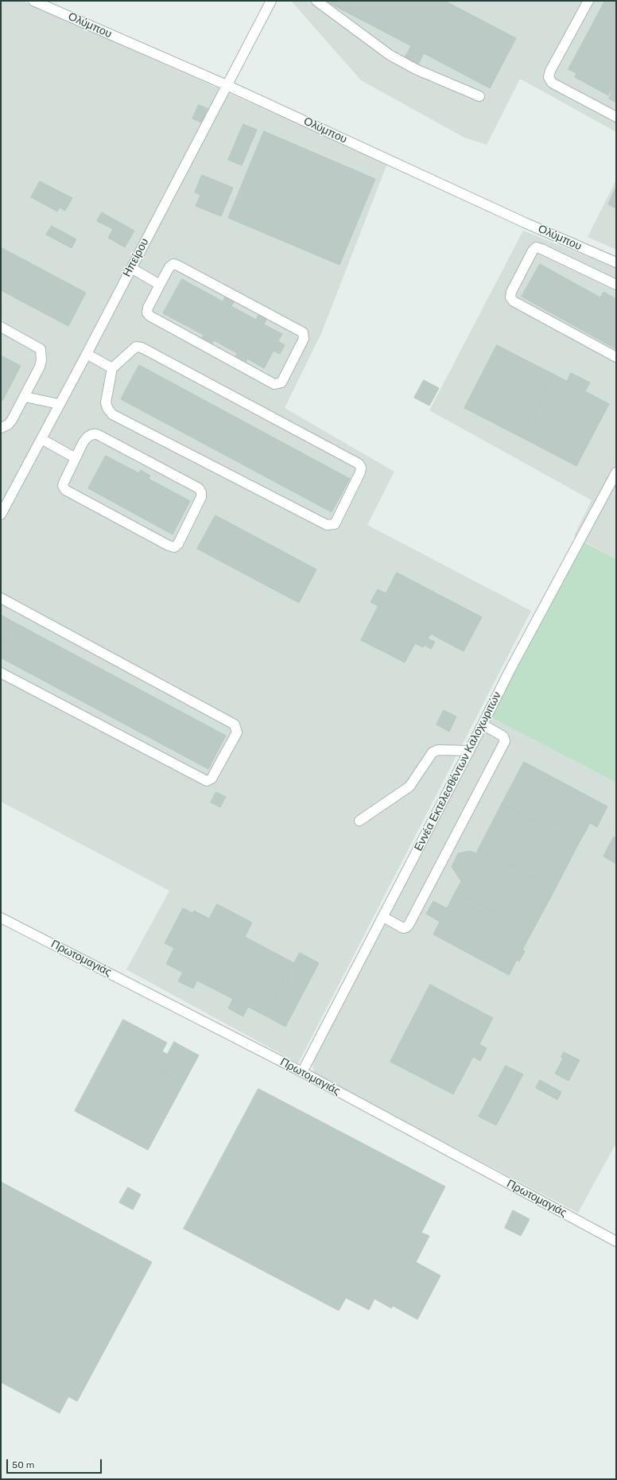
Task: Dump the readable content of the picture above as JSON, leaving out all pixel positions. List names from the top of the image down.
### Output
{
  "streets": {
    "street": [
      "Ολύμπου",
      "Ηπείρου",
      "Εννέα Εκτελεσθέντων Καλοχωριτών",
      "Πρωτομαγιάς"
    ]
  },
  "crossings": [
    ["Ολύμπου", "Ηπείρου"],
    ["Εννέα Εκτελεσθέντων Καλοχωριτών", "Πρωτομαγιάς"]
  ],
  "scale_bar": "50 m"
}
